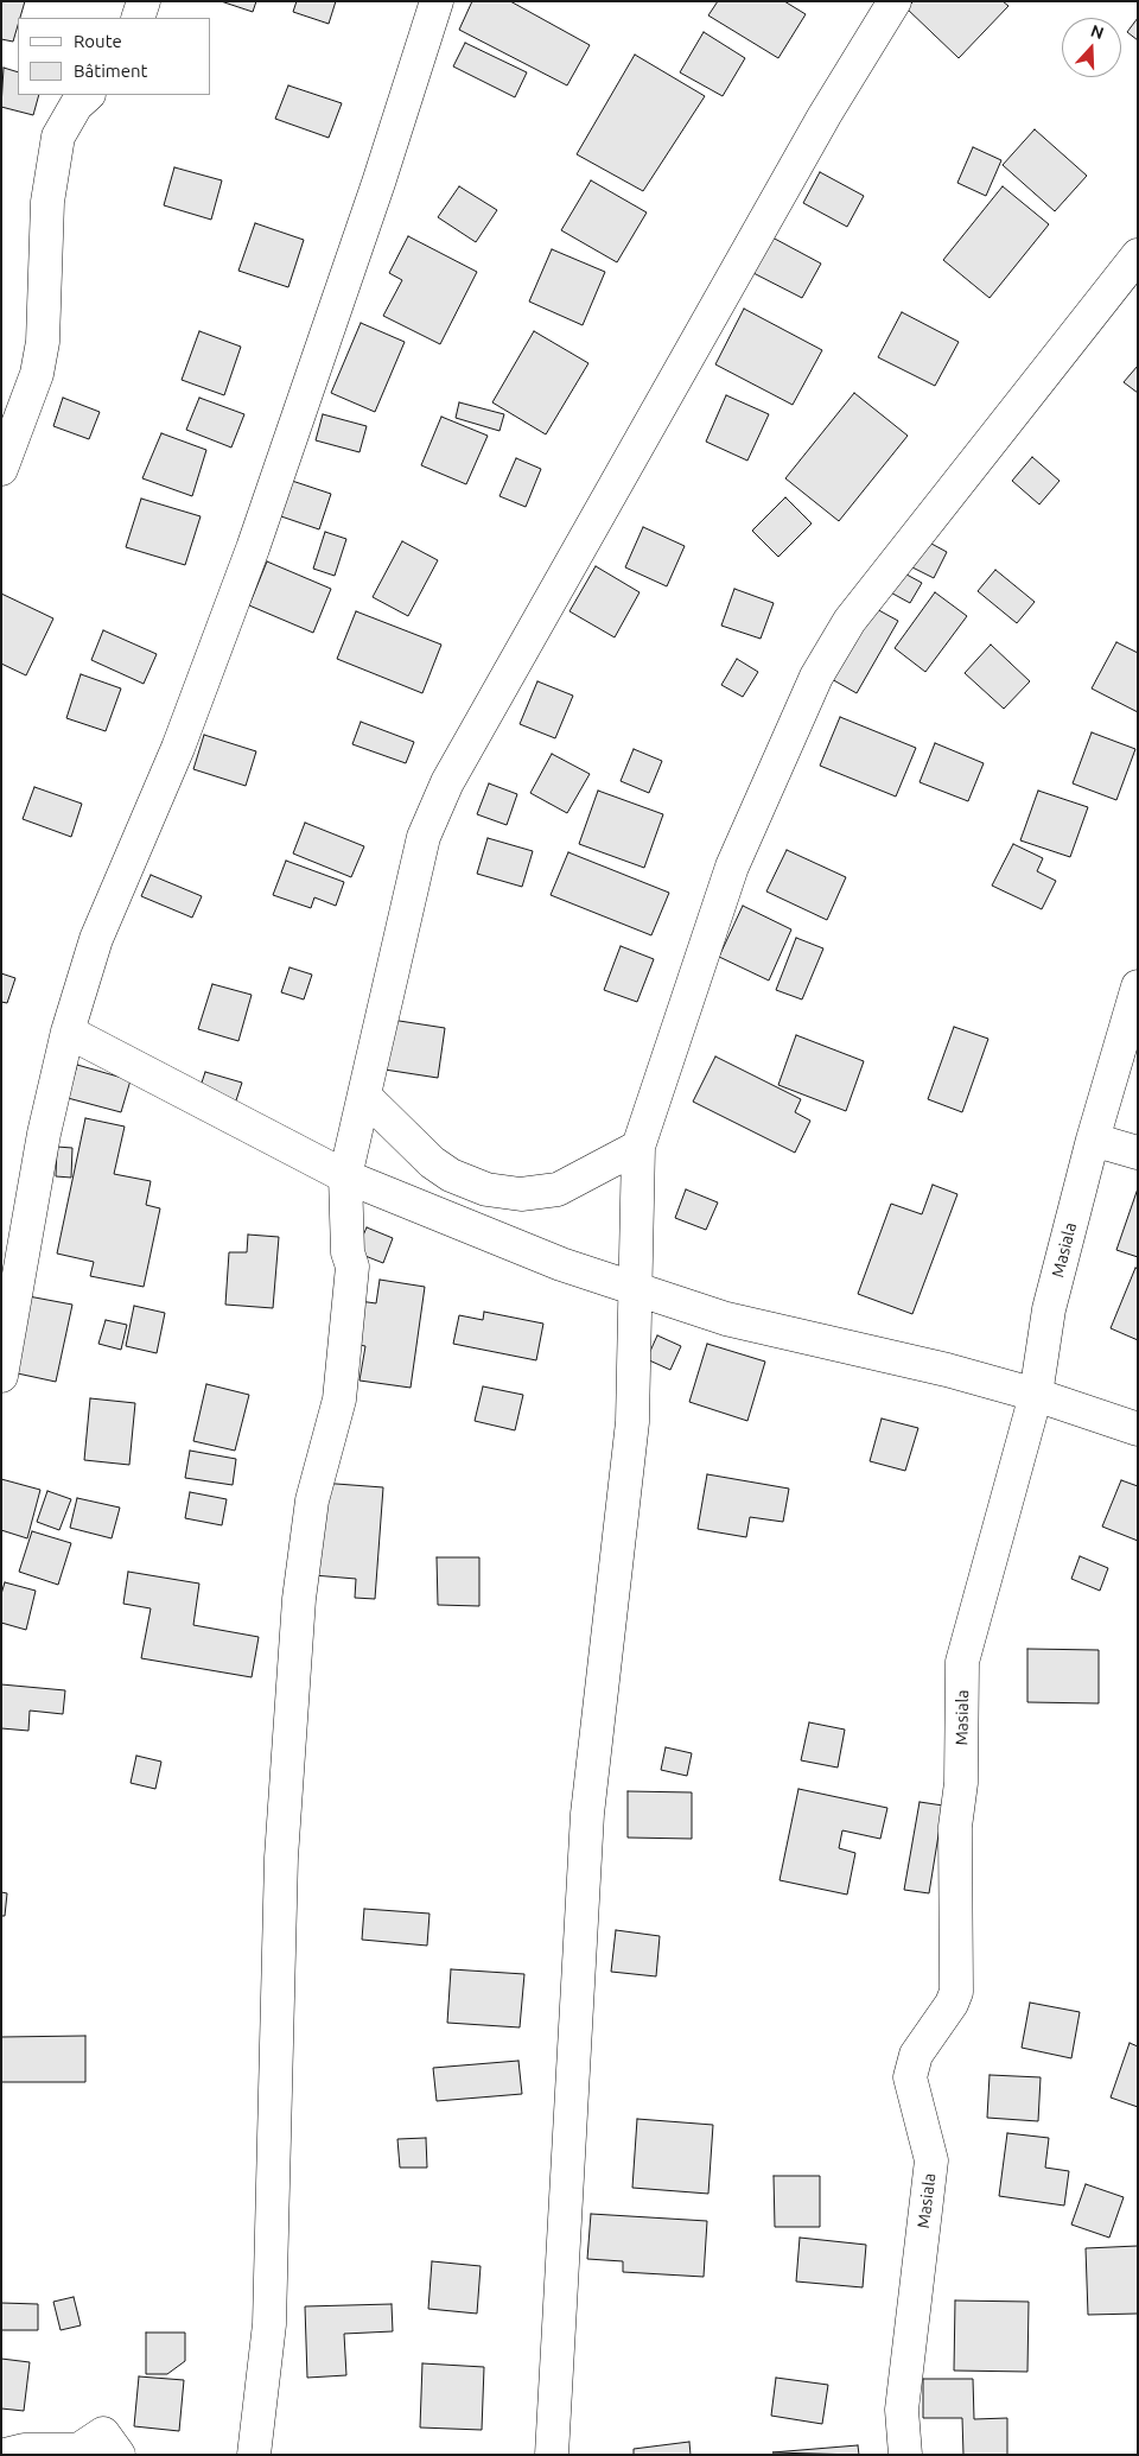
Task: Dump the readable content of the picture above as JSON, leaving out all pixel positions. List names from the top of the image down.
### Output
{
  "streets": {
    "street": ["Masiala"]
  },
  "legend": ["Route", "Bâtiment"],
  "north": "top"
}
